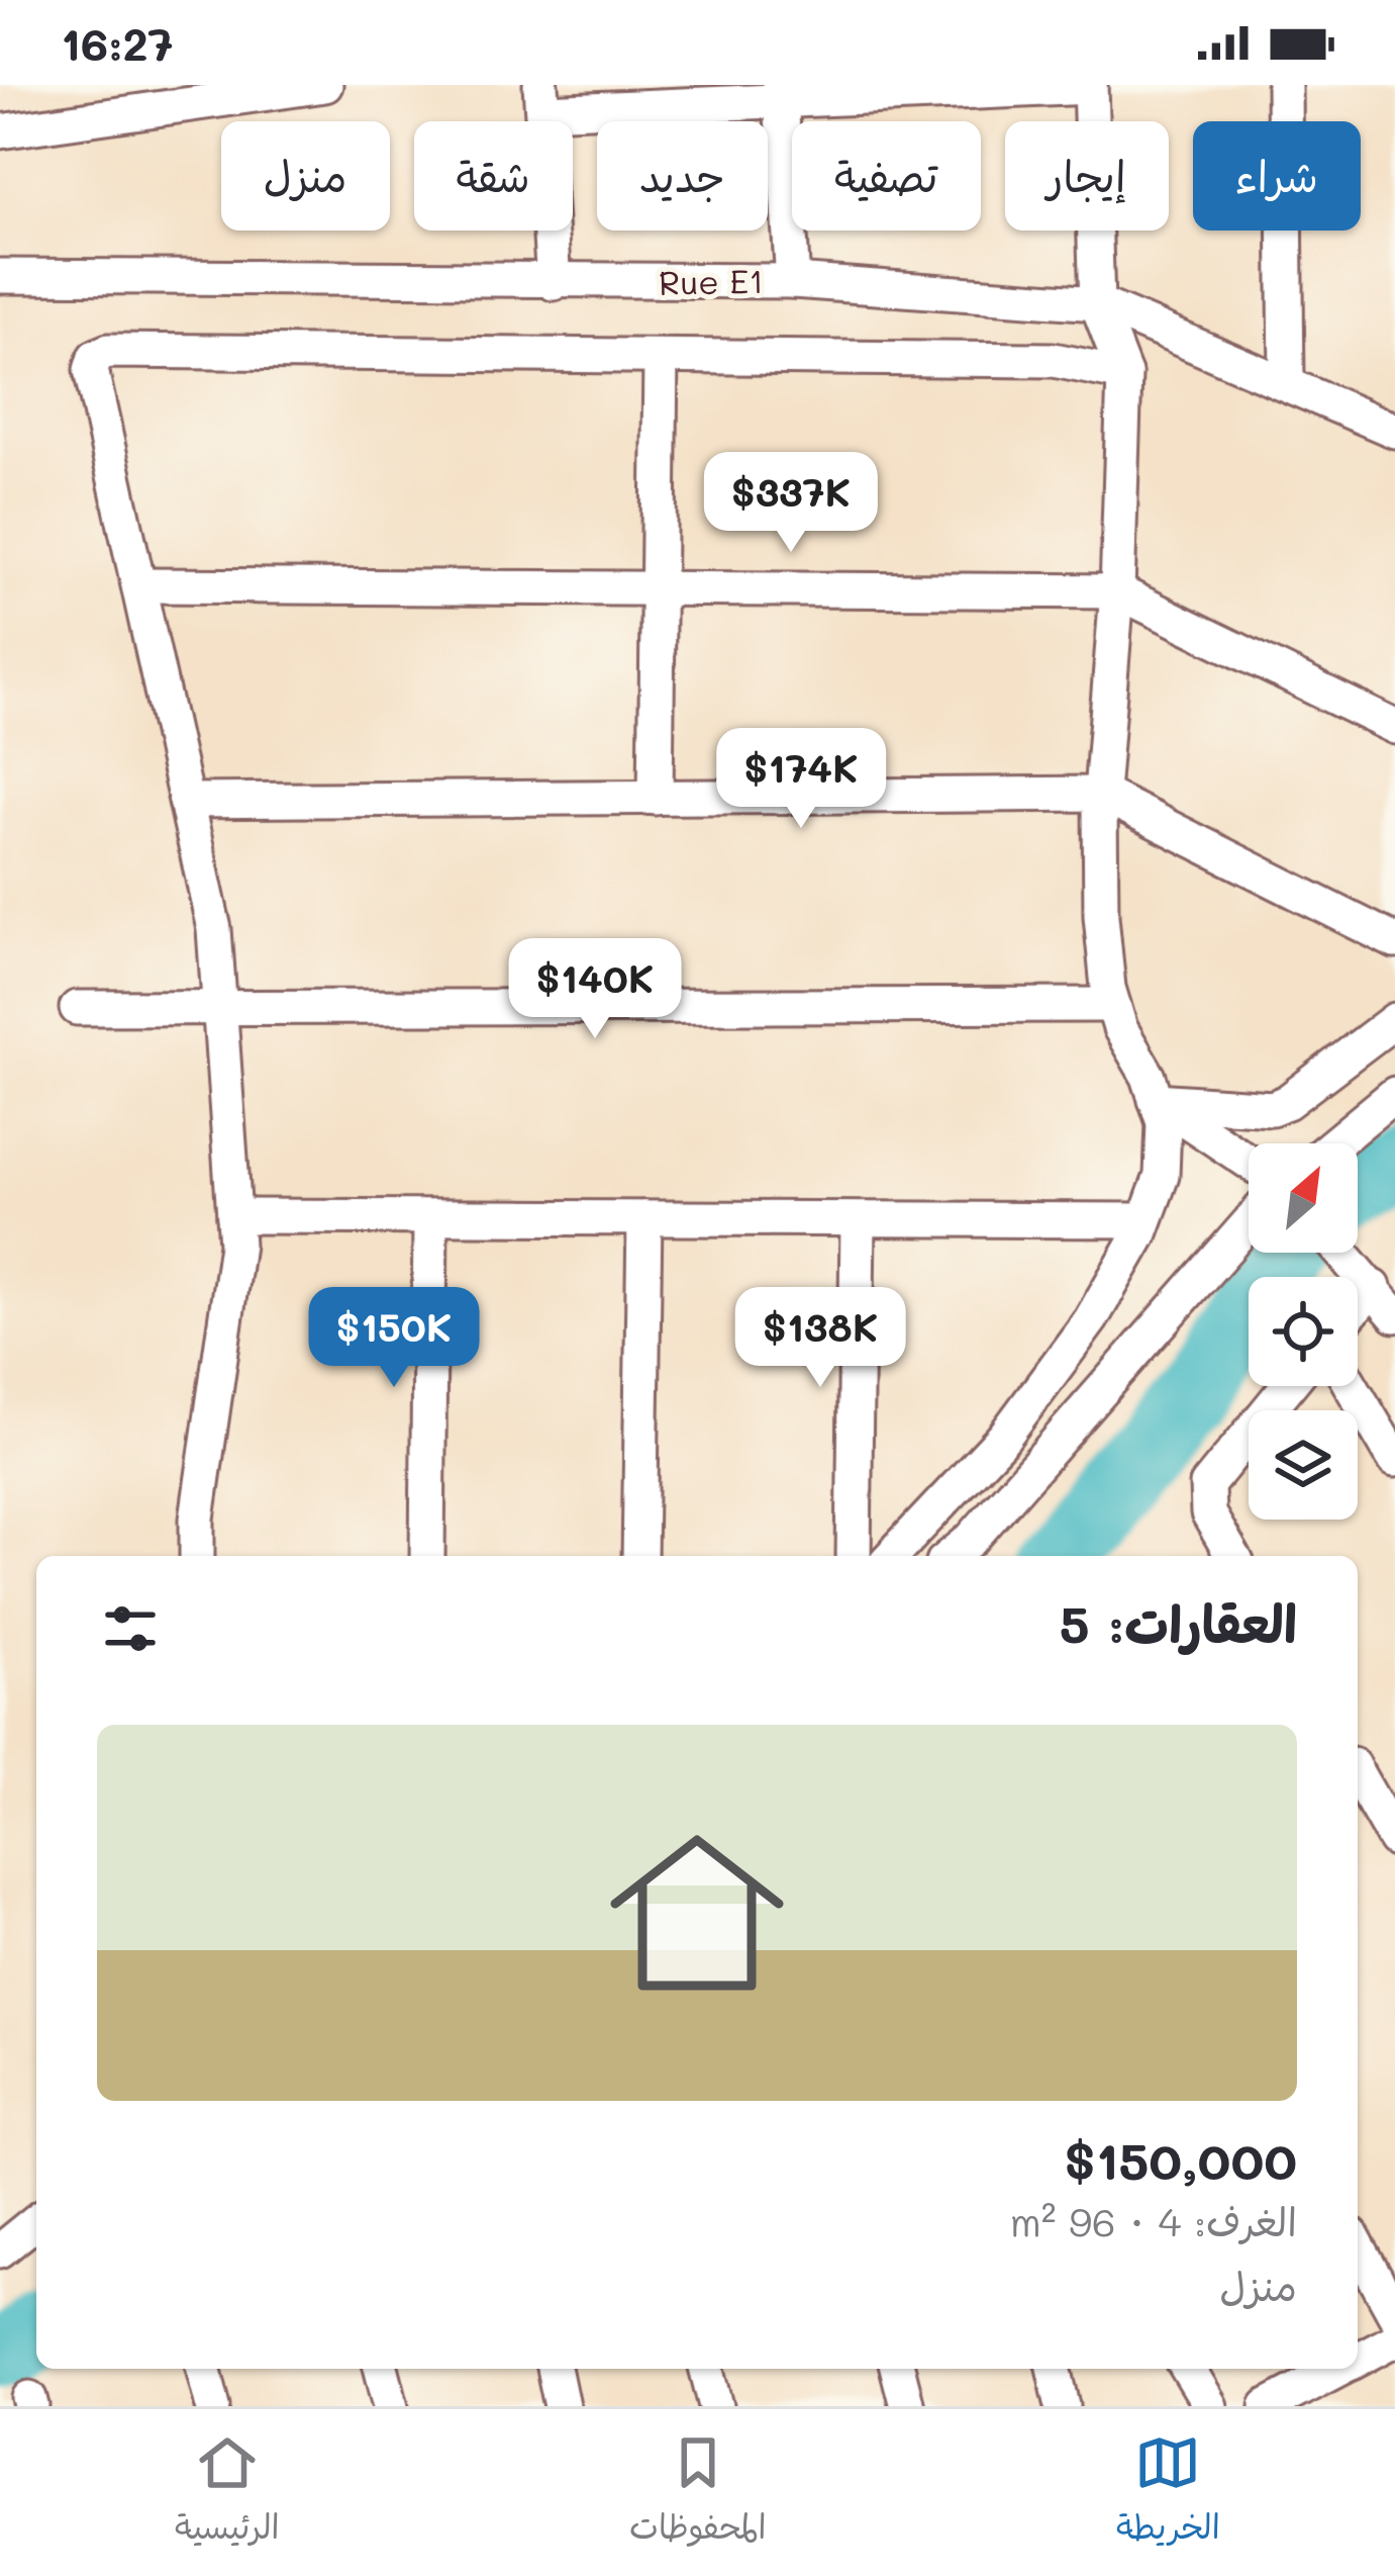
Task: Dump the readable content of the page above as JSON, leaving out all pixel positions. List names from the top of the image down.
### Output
{
  "streets": {
    "street": ["Rue E1"]
  },
  "north": "top right",
  "page": {
    "status": "16:27",
    "chip": [
      "شراء",
      "إيجار",
      "تصفية",
      "جديد",
      "شقة",
      "منزل"
    ],
    "price": [
      "$337K",
      "$174K",
      "$140K",
      "$150K",
      "$138K"
    ],
    "heading": "العقارات: 5",
    "list": [
      {
        "name": "$150,000",
        "note": "الغرف: 4 · 96 m² · منزل"
      }
    ],
    "tabs": ["الخريطة", "المحفوظات", "الرئيسية"]
  }
}
